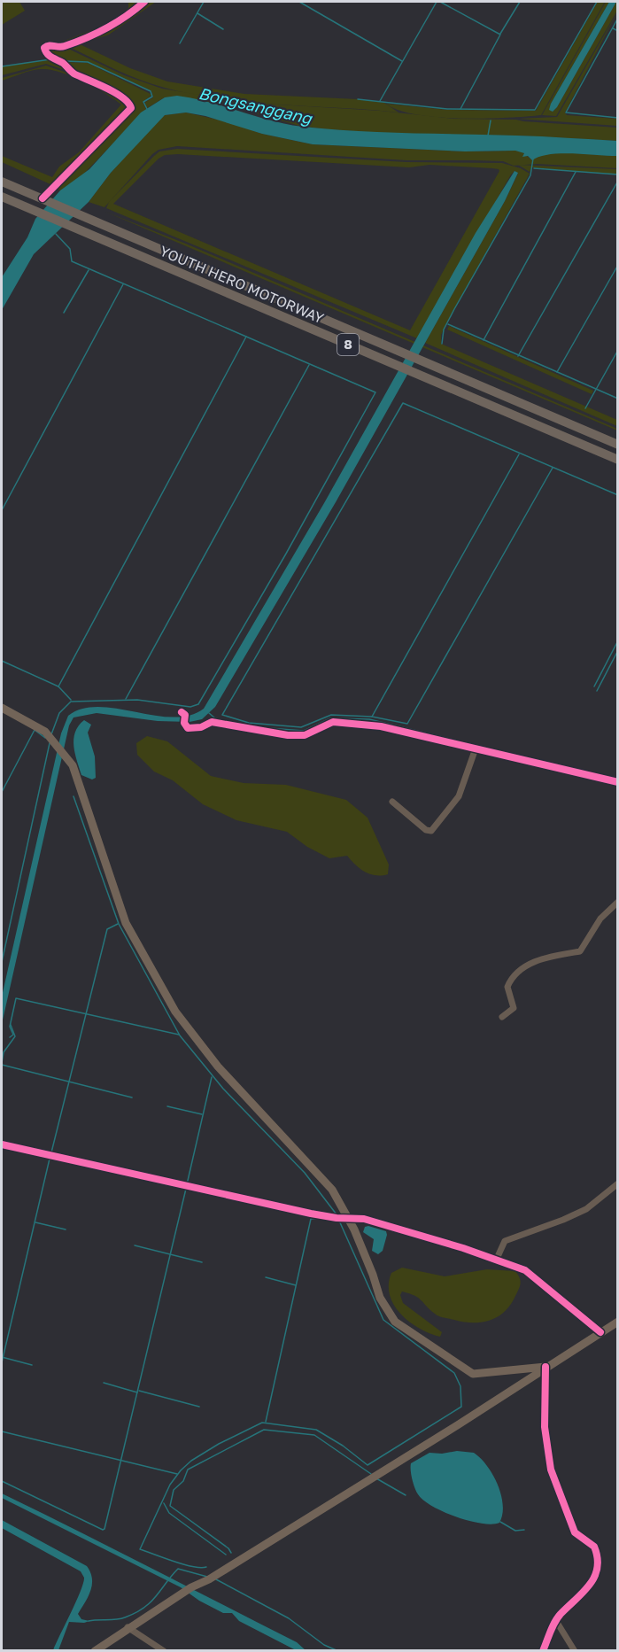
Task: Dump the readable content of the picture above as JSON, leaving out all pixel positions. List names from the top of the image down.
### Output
{
  "streets": {
    "highway": ["YOUTH HERO MOTORWAY", "8"]
  },
  "water": ["Bongsanggang"]
}
